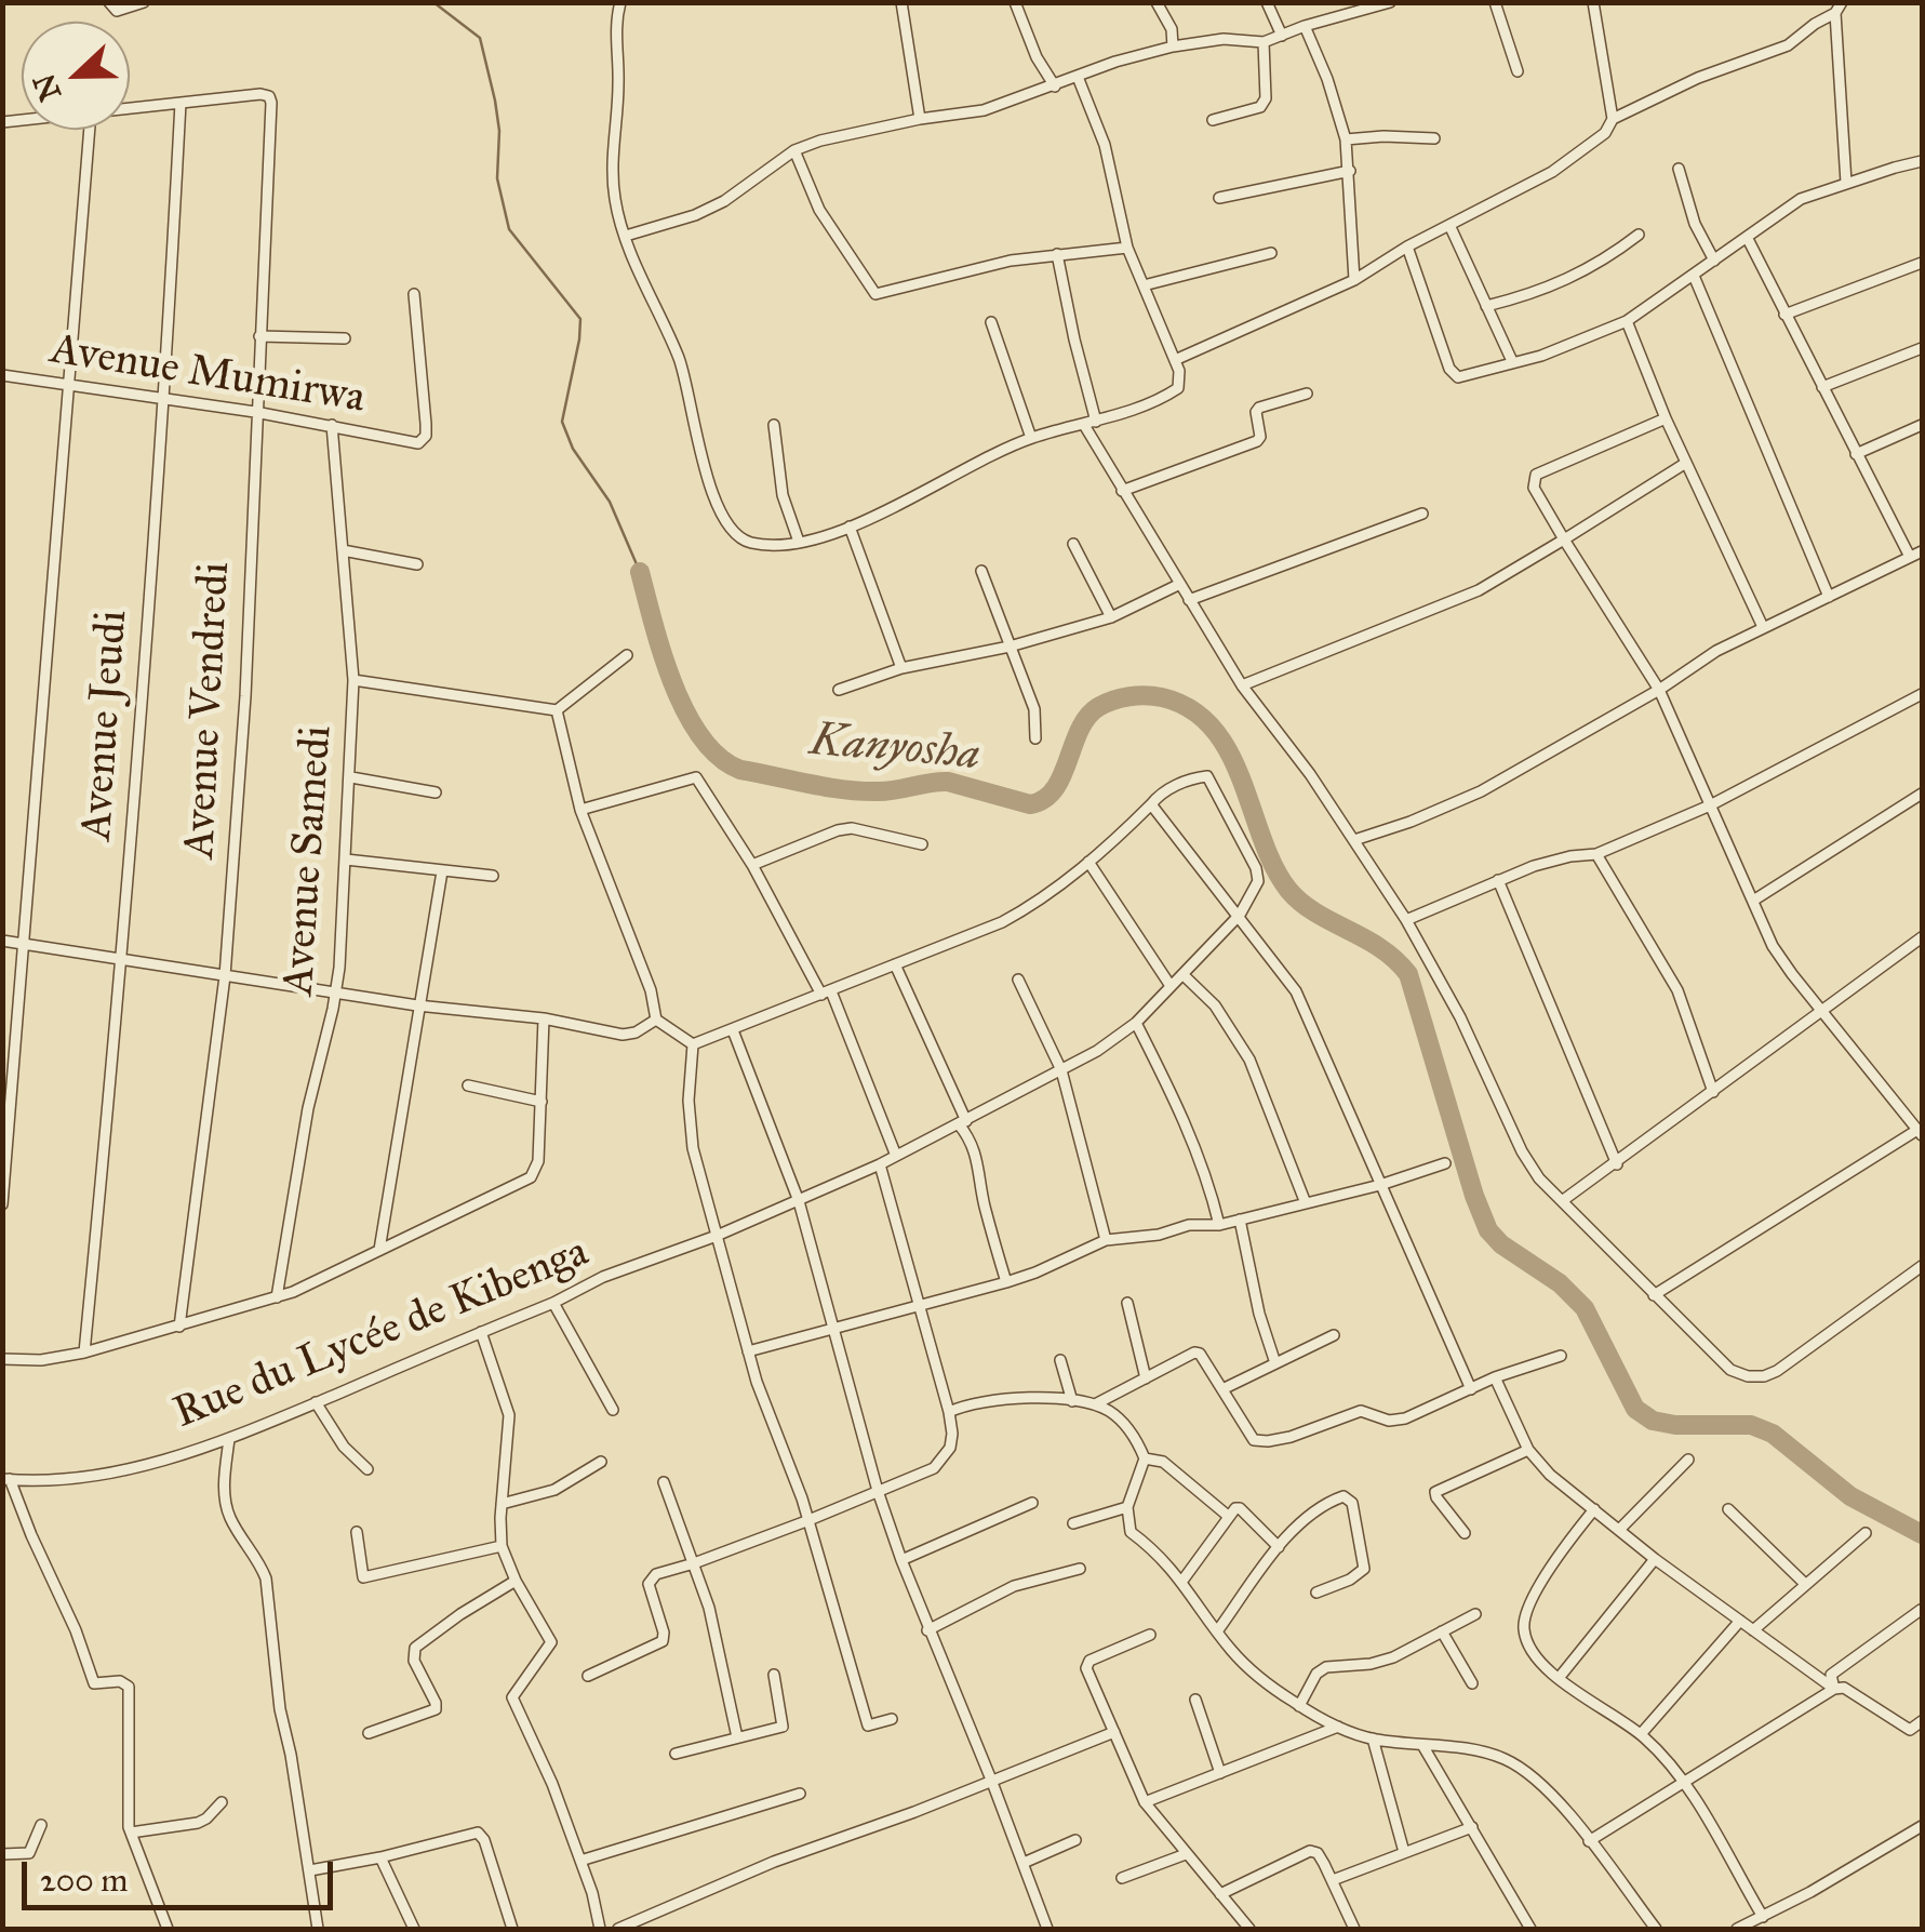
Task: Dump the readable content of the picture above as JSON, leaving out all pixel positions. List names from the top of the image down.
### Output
{
  "streets": {
    "street": [
      "Avenue Mumirwa",
      "Avenue Vendredi",
      "Avenue Jeudi",
      "Avenue Samedi",
      "Rue du Lycée de Kibenga"
    ]
  },
  "crossings": [
    ["Avenue Mumirwa", "Avenue Vendredi"],
    ["Avenue Mumirwa", "Avenue Jeudi"],
    ["Avenue Mumirwa", "Avenue Samedi"],
    ["Avenue Vendredi", "Avenue Jeudi"]
  ],
  "water": ["Kanyosha"],
  "scale_bar": "200 m",
  "north": "left"
}
